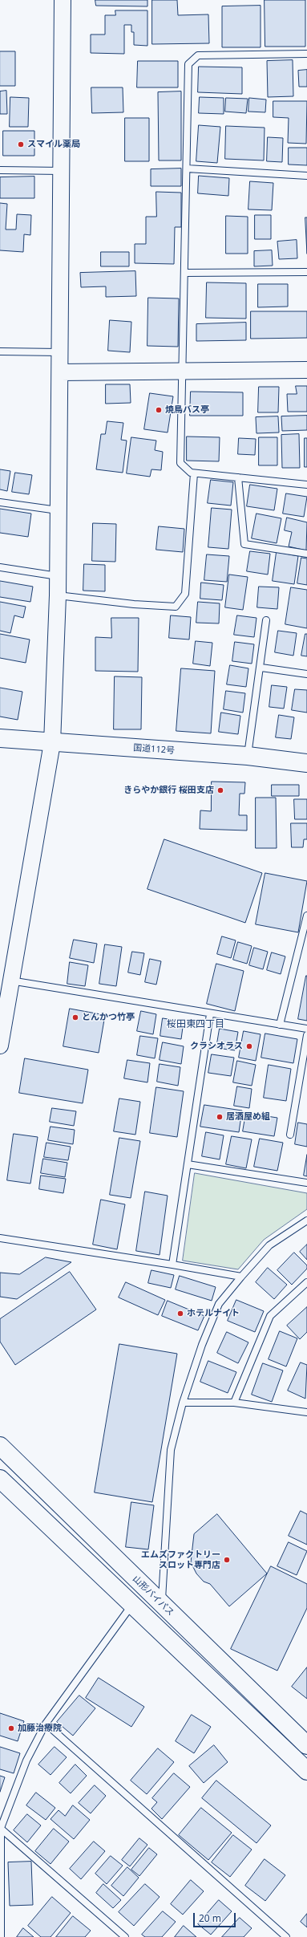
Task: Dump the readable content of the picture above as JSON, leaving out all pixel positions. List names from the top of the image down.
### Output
{
  "streets": {
    "highway": ["国道112号", "山形バイパス"]
  },
  "districts": ["桜田東四丁目"],
  "places": [
    "スマイル薬局",
    "焼鳥バス亭",
    "きらやか銀行 桜田支店",
    "とんかつ竹亭",
    "クラシオラス",
    "居酒屋め組",
    "ホテルナイト",
    "エムズファクトリー スロット専門店",
    "加藤治療院"
  ],
  "scale_bar": "20 m"
}
